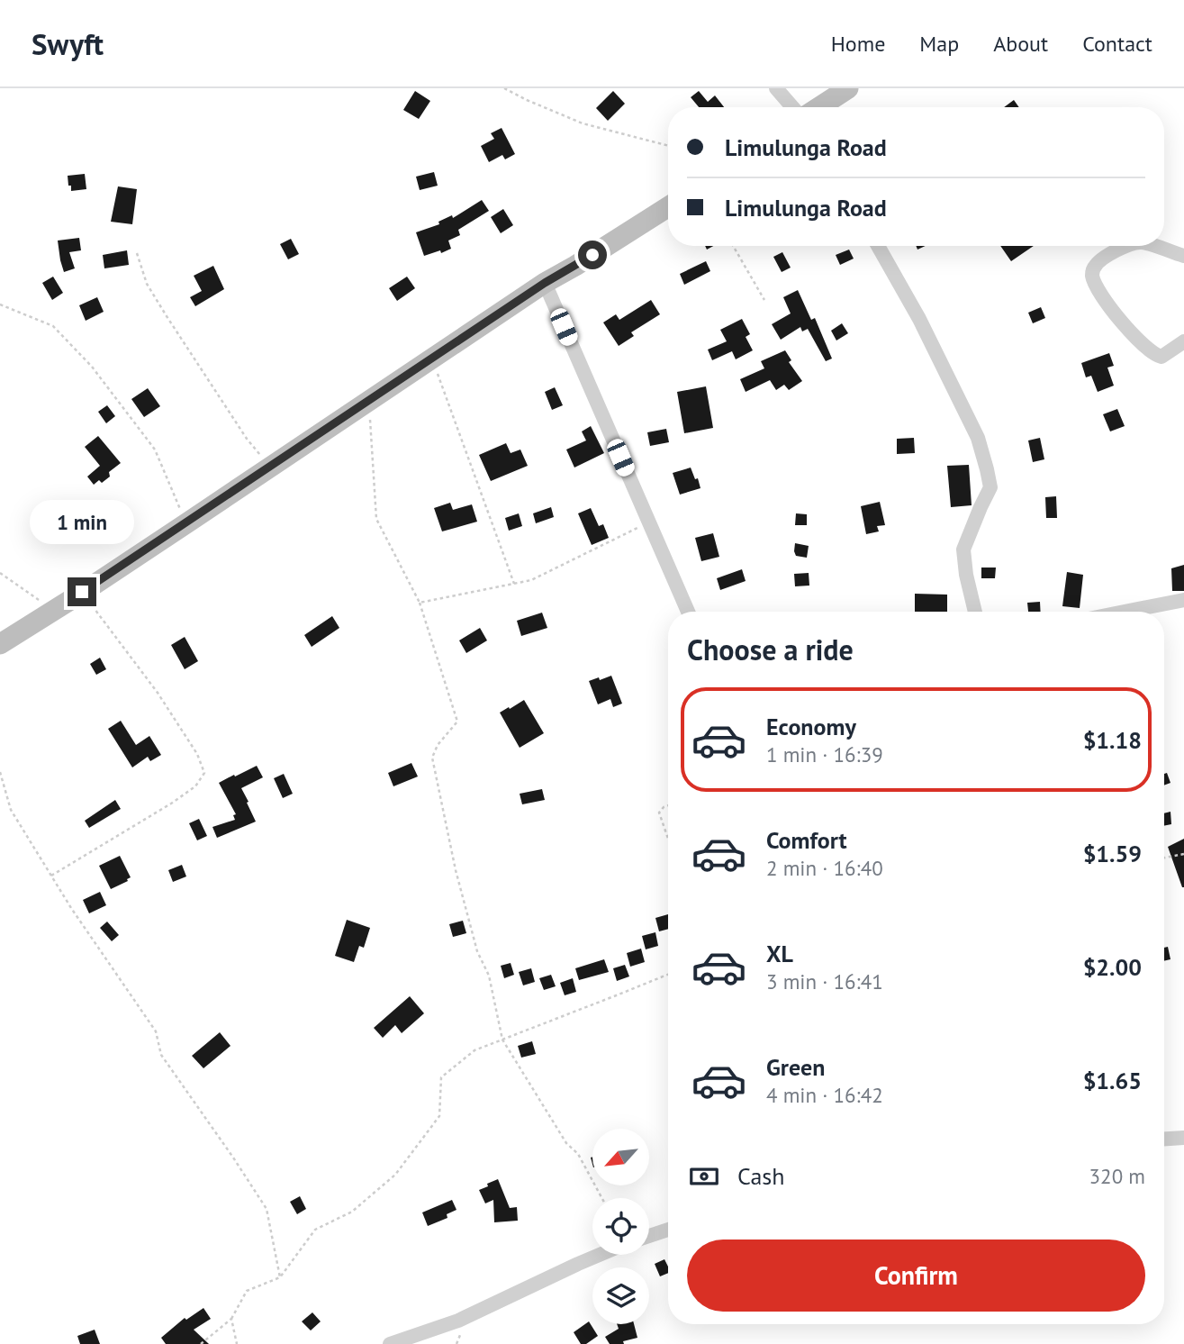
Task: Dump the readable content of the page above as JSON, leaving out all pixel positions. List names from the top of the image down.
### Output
{
  "north": "bottom left",
  "page": {
    "header": "Swyft",
    "nav": [
      "Home",
      "Map",
      "About",
      "Contact"
    ],
    "banner": ["Limulunga Road", "Limulunga Road"],
    "bubble": "1 min",
    "heading": "Choose a ride",
    "list": [
      {
        "name": "Economy",
        "note": "1 min · 16:39",
        "value": "$1.18"
      },
      {
        "name": "Comfort",
        "note": "2 min · 16:40",
        "value": "$1.59"
      },
      {
        "name": "XL",
        "note": "3 min · 16:41",
        "value": "$2.00"
      },
      {
        "name": "Green",
        "note": "4 min · 16:42",
        "value": "$1.65"
      }
    ],
    "pay": ["Cash", "320 m"],
    "buttons": "Confirm"
  }
}
